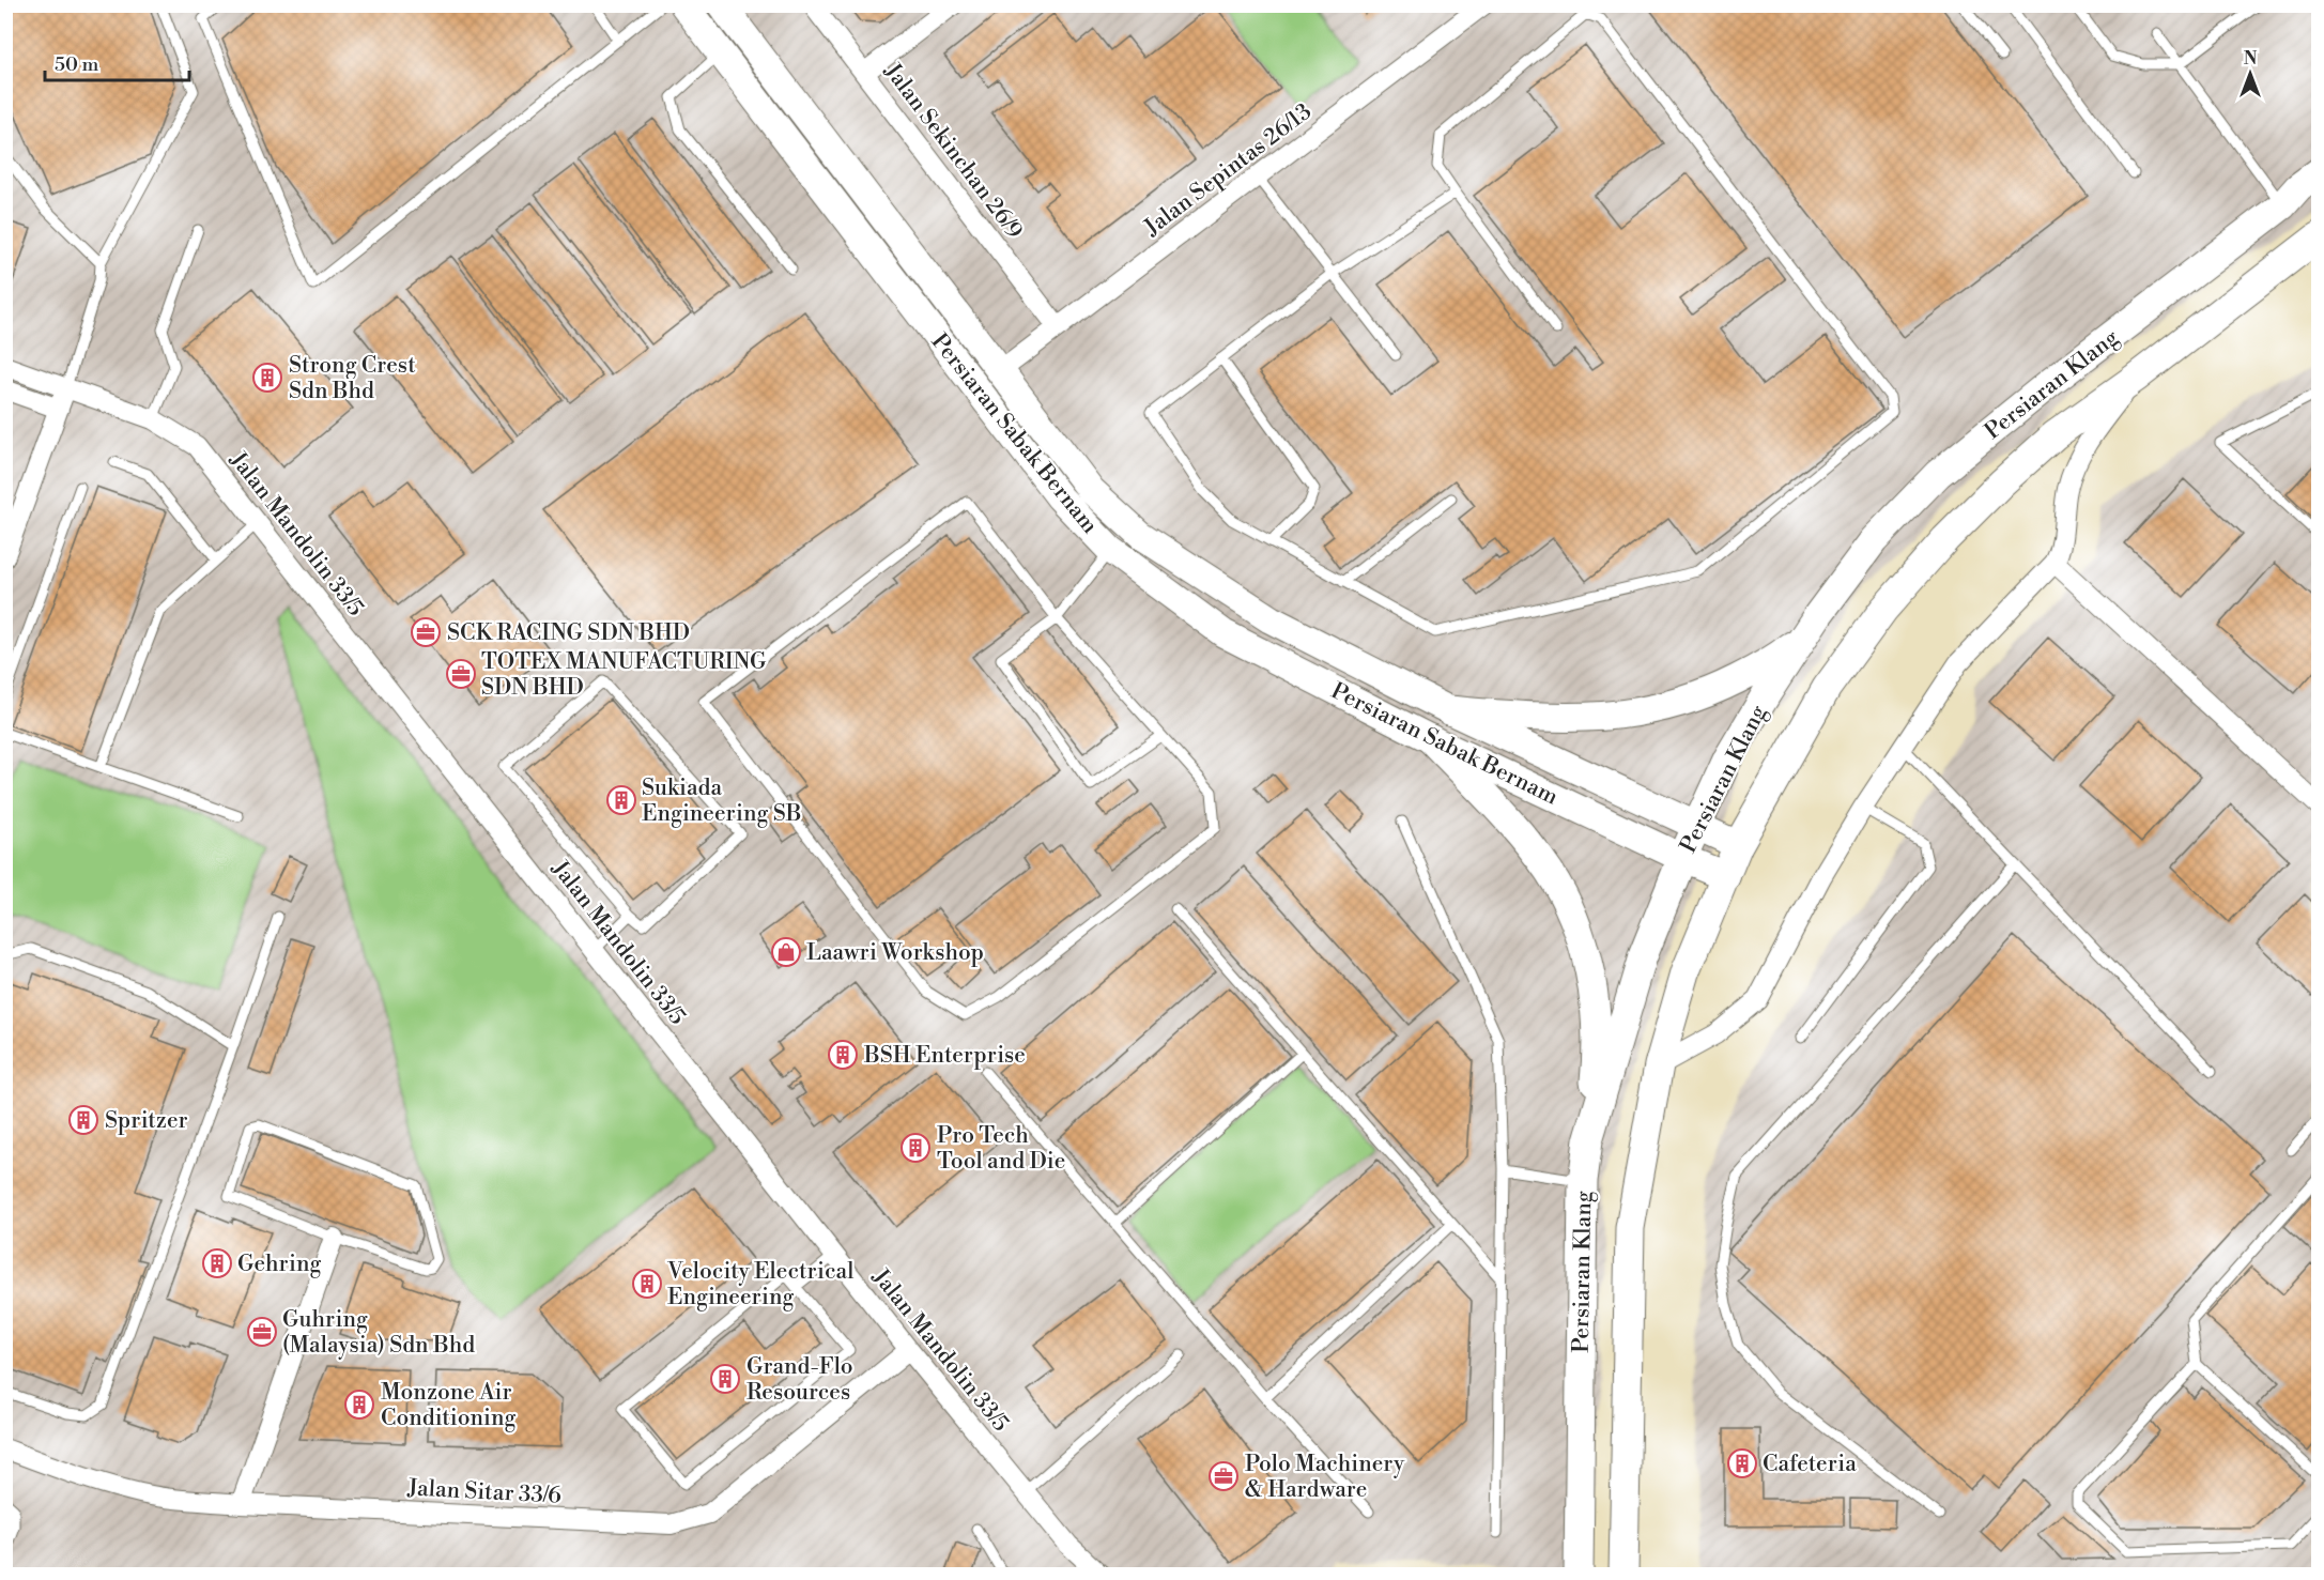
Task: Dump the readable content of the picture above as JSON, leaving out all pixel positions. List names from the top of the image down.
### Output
{
  "streets": {
    "main road": ["Persiaran Klang"],
    "street": [
      "Jalan Sekinchan 26/9",
      "Jalan Sepintas 26/13",
      "Persiaran Sabak Bernam",
      "Jalan Mandolin 33/5",
      "Jalan Sitar 33/6"
    ]
  },
  "crossings": [
    ["Jalan Sekinchan 26/9", "Jalan Sepintas 26/13"],
    ["Jalan Sepintas 26/13", "Persiaran Sabak Bernam"],
    ["Persiaran Klang", "Persiaran Sabak Bernam"],
    ["Jalan Mandolin 33/5", "Jalan Sitar 33/6"]
  ],
  "places": {
    "building": [
      "Strong Crest Sdn Bhd",
      "Sukiada Engineering SB",
      "BSH Enterprise",
      "Spritzer",
      "Pro Tech Tool and Die",
      "Gehring",
      "Velocity Electrical Engineering",
      "Grand-Flo Resources",
      "Monzone Air Conditioning",
      "Cafeteria"
    ],
    "office": [
      "SCK RACING SDN BHD",
      "TOTEX MANUFACTURING SDN BHD",
      "Guhring (Malaysia) Sdn Bhd",
      "Polo Machinery & Hardware"
    ],
    "shop": ["Laawri Workshop"]
  },
  "scale_bar": "50 m",
  "north": "top"
}
